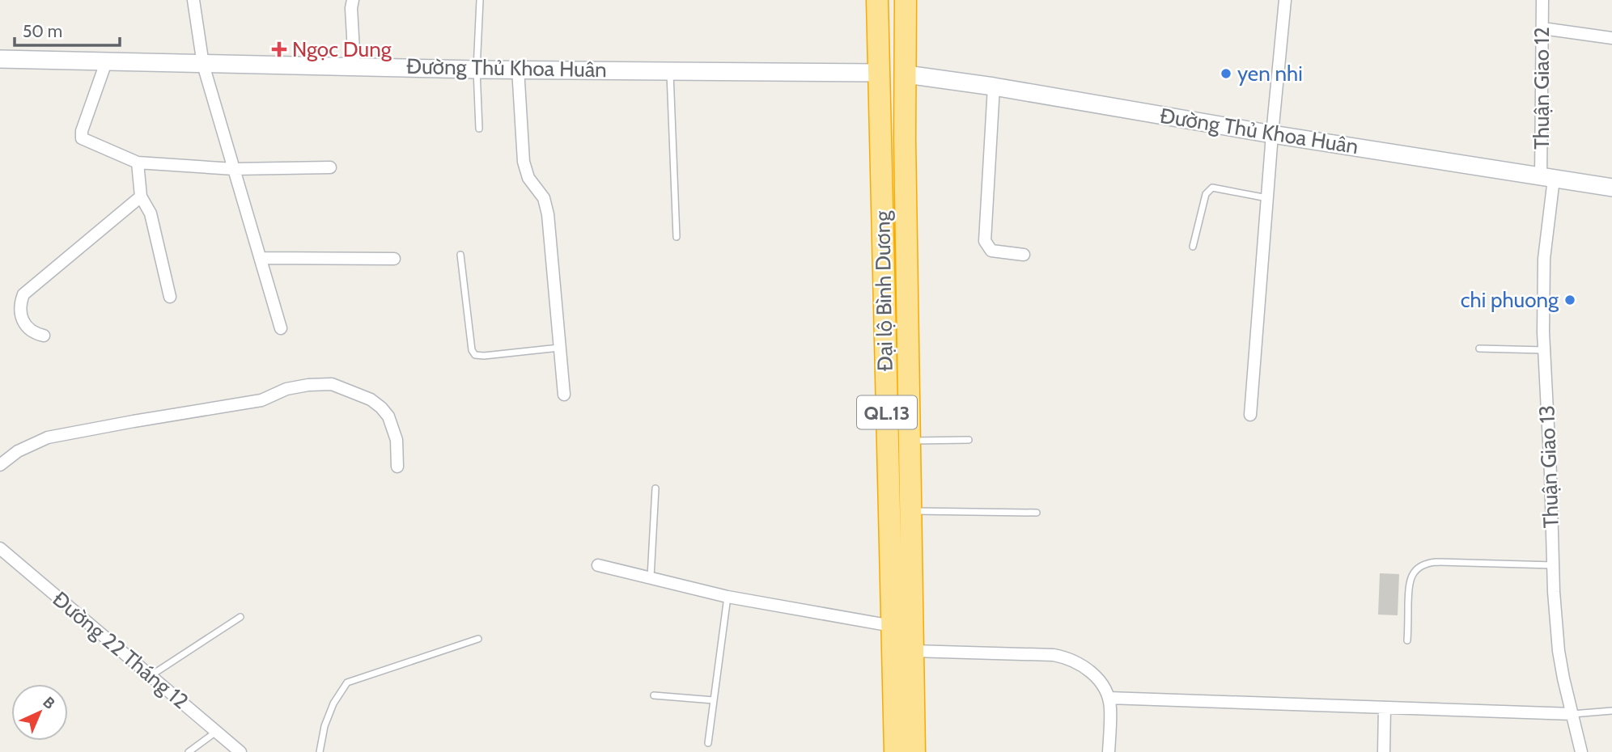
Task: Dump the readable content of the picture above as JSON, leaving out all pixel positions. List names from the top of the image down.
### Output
{
  "streets": {
    "highway": ["Đại lộ Bình Dương", "QL.13"],
    "main road": ["Đường Thủ Khoa Huân"],
    "street": ["Thuận Giao 12", "Thuận Giao 13", "Đường 22 Tháng 12"]
  },
  "crossings": [
    ["Đường Thủ Khoa Huân", "Thuận Giao 12"],
    ["Đường Thủ Khoa Huân", "Đại lộ Bình Dương"],
    ["Đường Thủ Khoa Huân", "Thuận Giao 13"],
    ["Thuận Giao 12", "Thuận Giao 13"]
  ],
  "places": {
    "health": ["Ngọc Dung"],
    "other": ["yen nhi", "chi phuong"]
  },
  "scale_bar": "50 m",
  "north": "top right"
}
